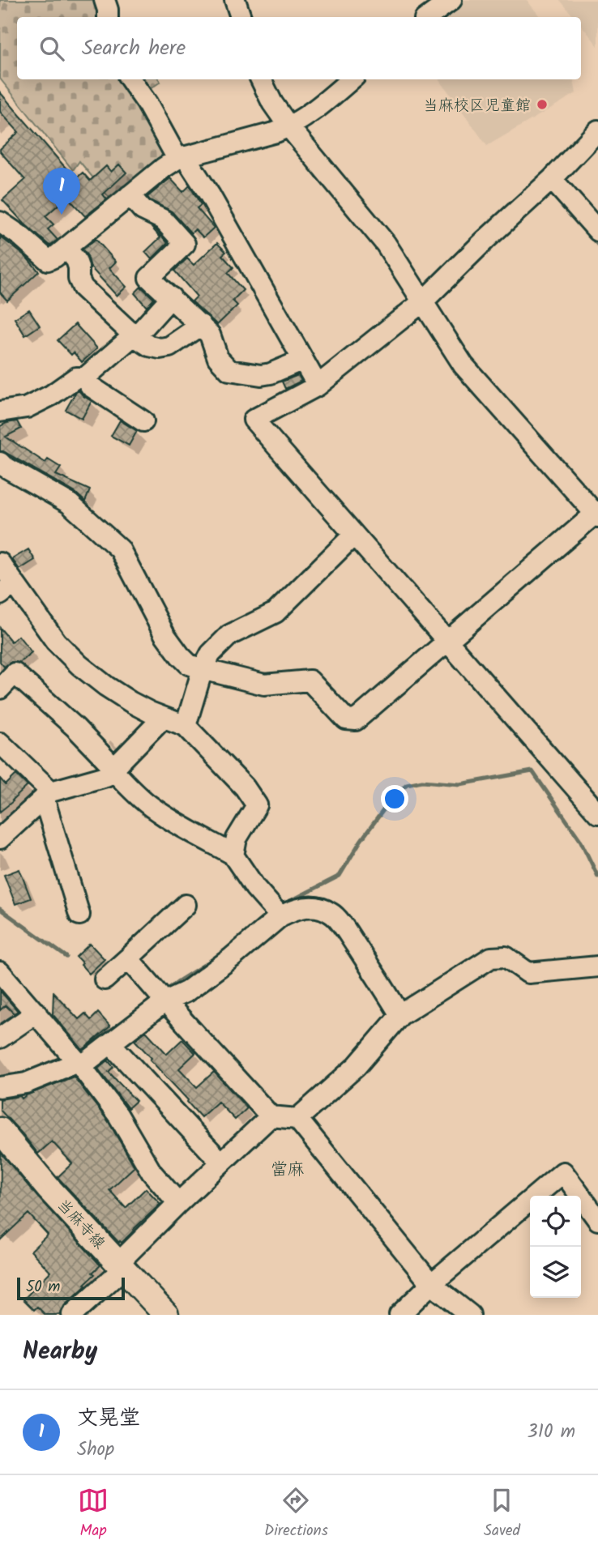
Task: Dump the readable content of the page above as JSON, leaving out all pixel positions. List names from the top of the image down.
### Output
{
  "streets": {
    "main road": ["当麻寺線"]
  },
  "districts": ["當麻"],
  "places": ["当麻校区児童館"],
  "scale_bar": "50 m",
  "page": {
    "search": "Search here",
    "pins": "1",
    "scale": "50 m",
    "heading": "Nearby",
    "list": [
      {
        "mark": "1",
        "name": "文晃堂",
        "note": "Shop",
        "value": "310 m"
      }
    ],
    "nav": ["Map", "Directions", "Saved"]
  }
}
